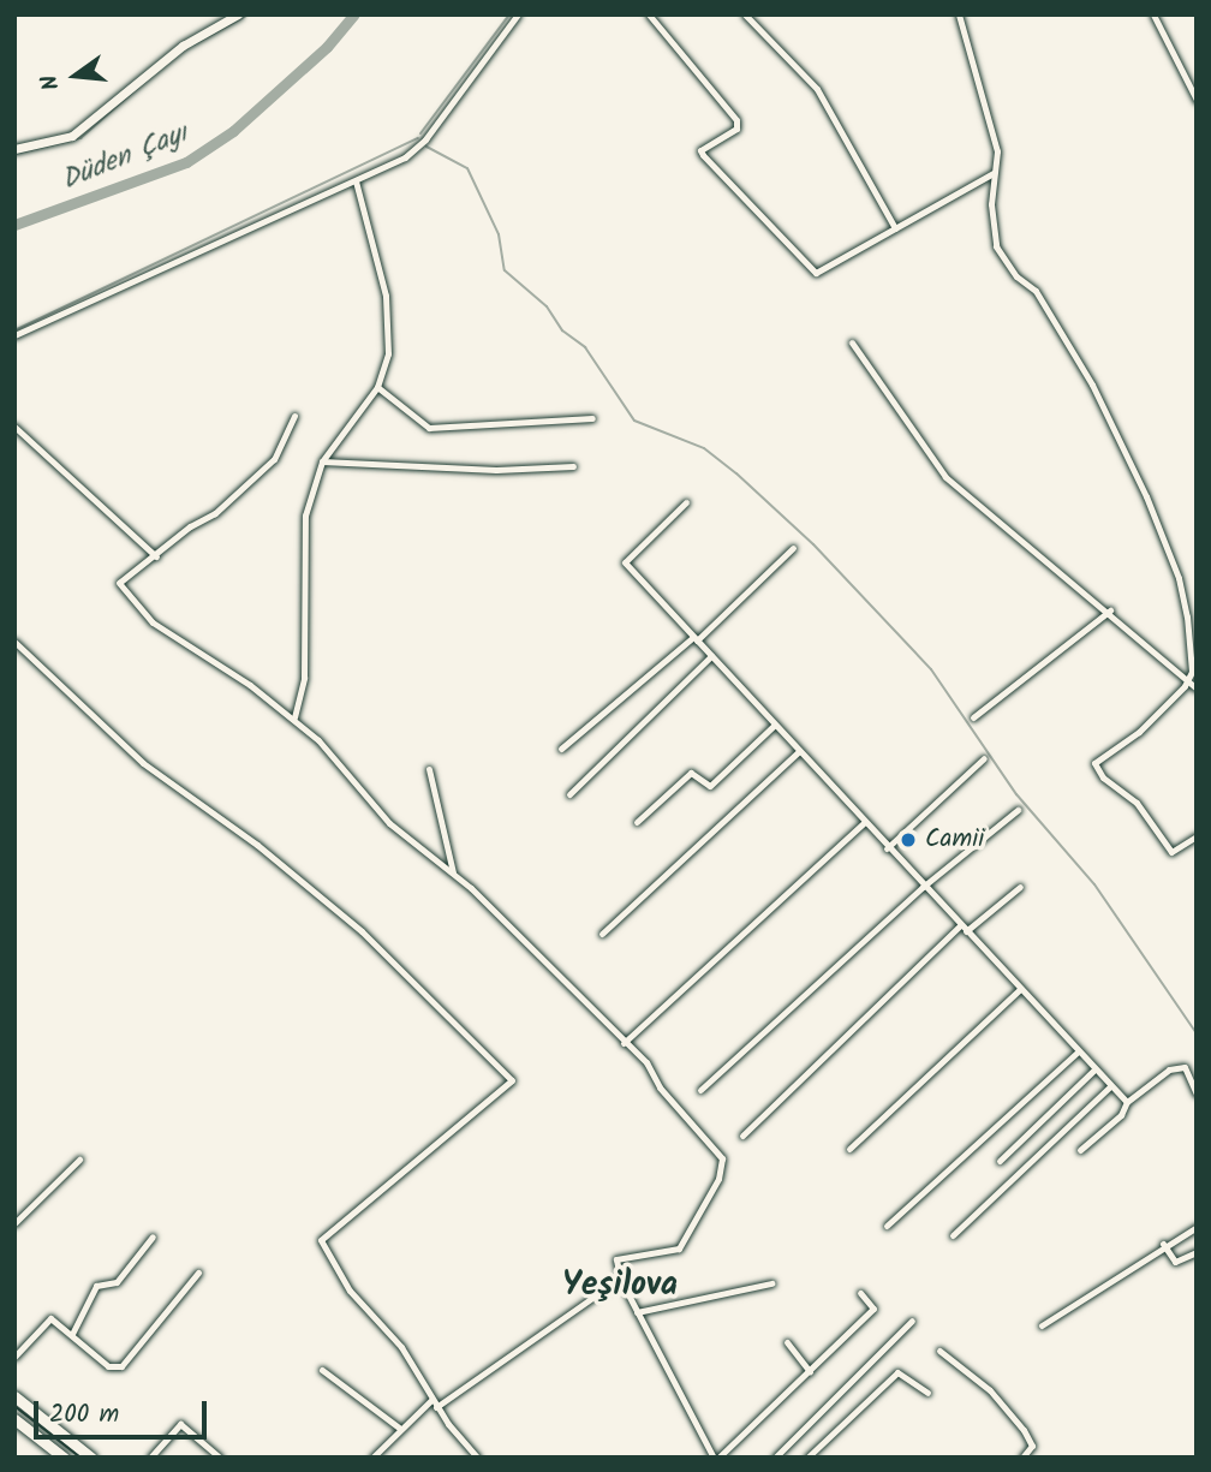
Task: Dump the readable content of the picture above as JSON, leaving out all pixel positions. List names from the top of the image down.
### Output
{
  "districts": ["Yeşilova"],
  "water": ["Düden Çayı"],
  "places": ["Camii"],
  "scale_bar": "200 m",
  "north": "left"
}
